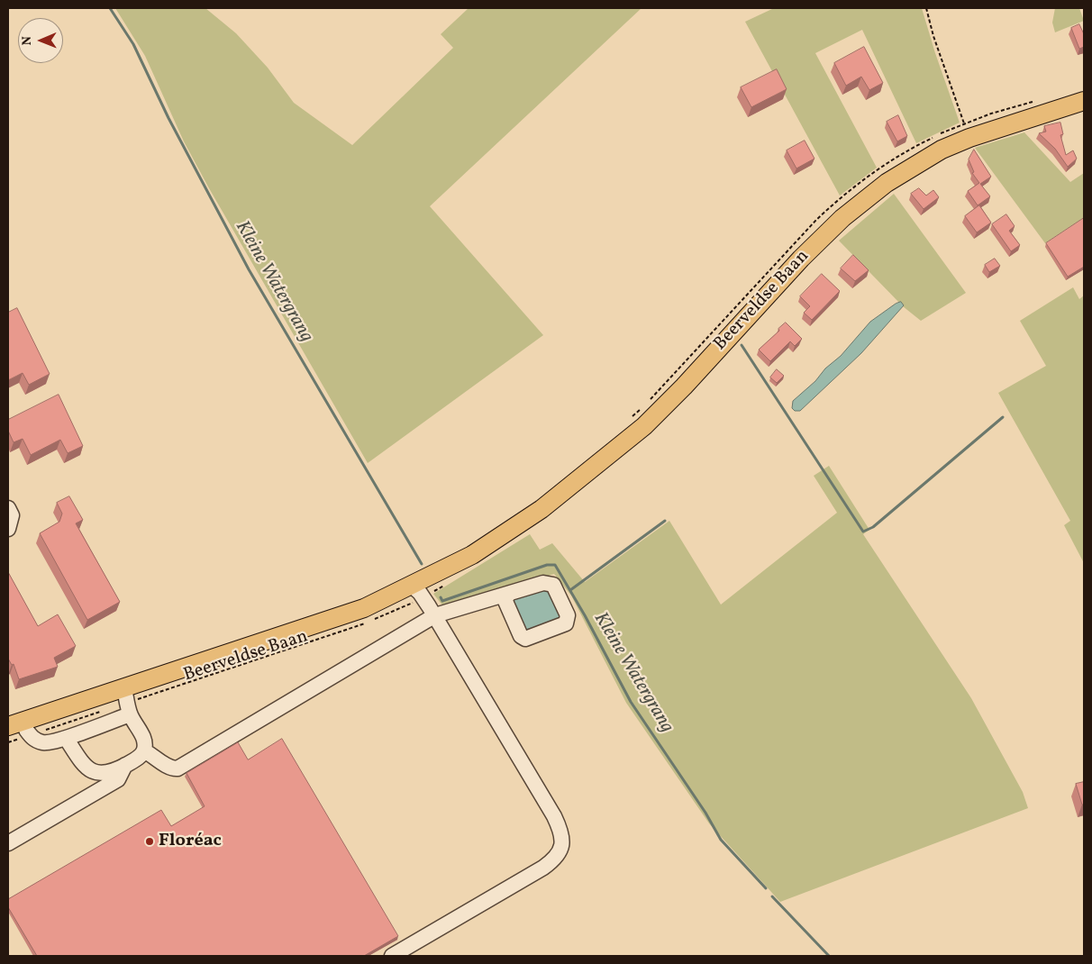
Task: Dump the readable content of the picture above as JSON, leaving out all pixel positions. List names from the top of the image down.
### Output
{
  "streets": {
    "main road": ["Beerveldse Baan"]
  },
  "water": ["Kleine Watergrang"],
  "places": ["Floréac"],
  "north": "left"
}
